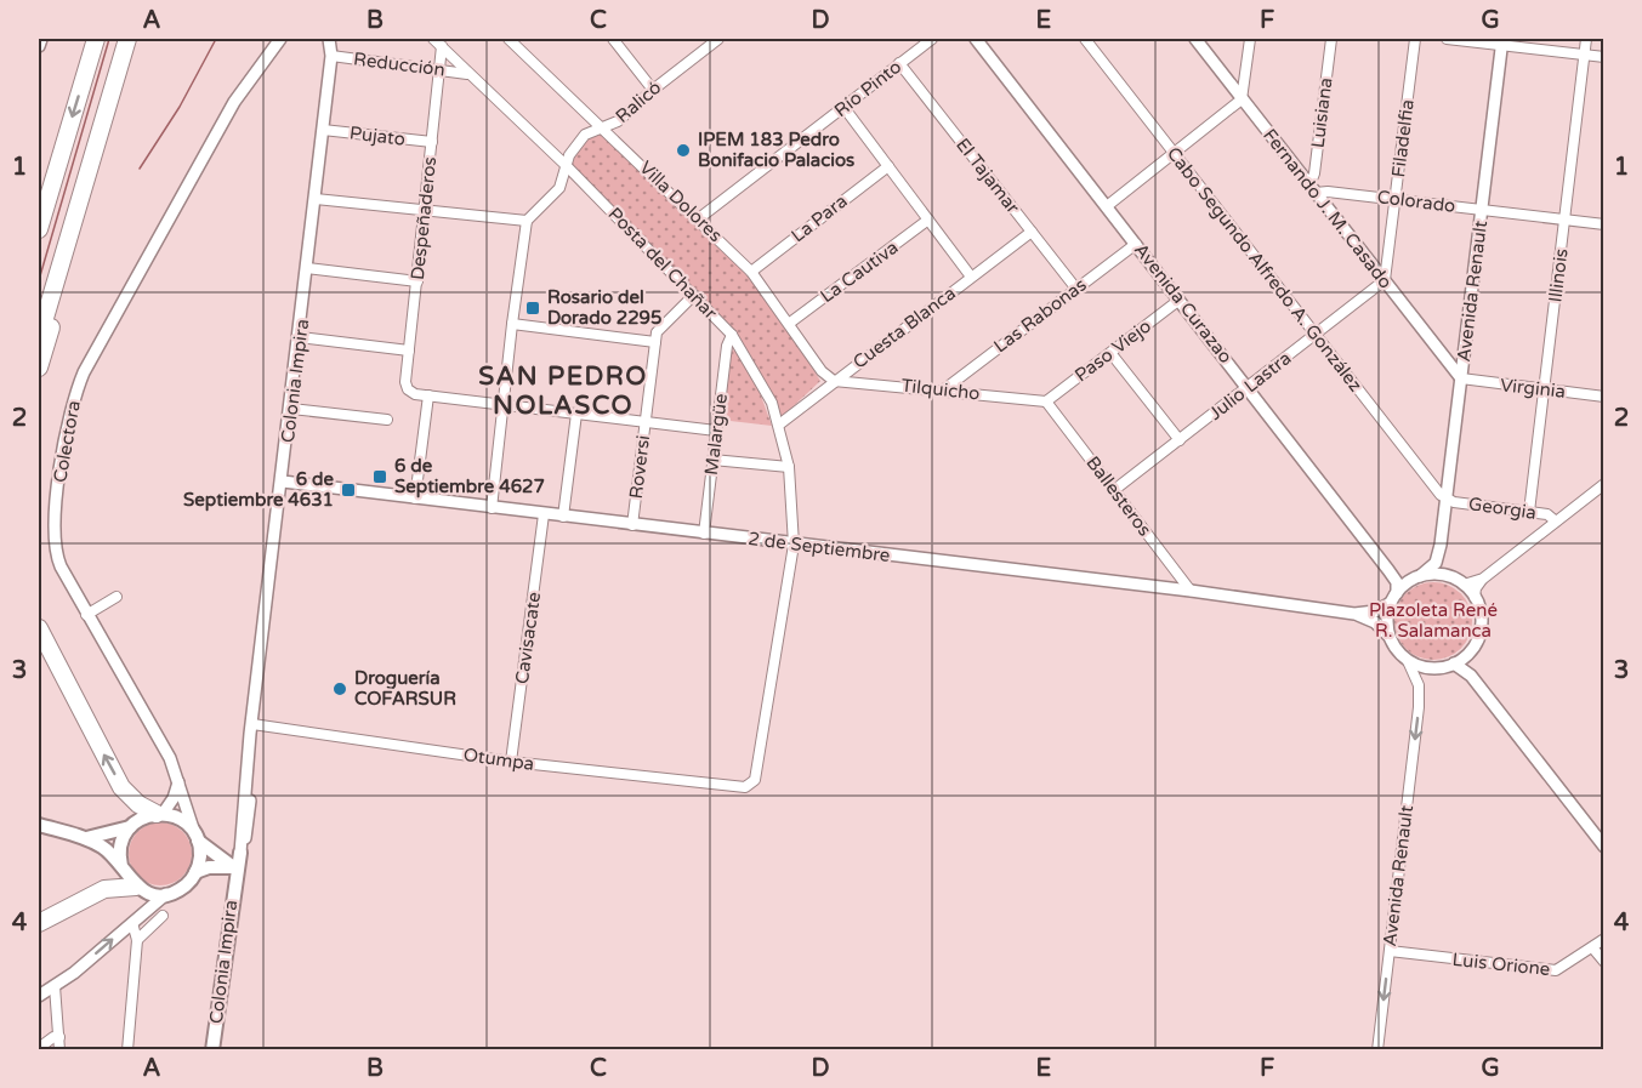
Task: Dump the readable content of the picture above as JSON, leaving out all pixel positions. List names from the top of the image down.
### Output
{
  "streets": {
    "main road": ["Colonia Impira"],
    "street": [
      "Reducción",
      "Río Pinto",
      "Ralicó",
      "Luisiana",
      "Pujato",
      "Filadelfia",
      "El Tajamar",
      "Villa Dolores",
      "Colorado",
      "Fernando J. M. Casado",
      "Despeñaderos",
      "La Para",
      "Posta del Chañar",
      "Cabo Segundo Alfredo A. González",
      "La Cautiva",
      "Illinois",
      "Avenida Renault",
      "Avenida Curazao",
      "Las Rabonas",
      "Cuesta Blanca",
      "Paso Viejo",
      "Julio Lastra",
      "Virginia",
      "Tilquicho",
      "Malargüe",
      "Colectora",
      "Roversi",
      "Ballesteros",
      "Georgia",
      "2 de Septiembre",
      "Cavisacate",
      "Otumpa",
      "Luis Orione"
    ]
  },
  "crossings": [
    ["Reducción", "Despeñaderos"],
    ["Reducción", "Posta del Chañar"],
    ["Reducción", "Colonia Impira"],
    ["Río Pinto", "El Tajamar"],
    ["Río Pinto", "Villa Dolores"],
    ["Ralicó", "Villa Dolores"],
    ["Ralicó", "Posta del Chañar"],
    ["Luisiana", "Colorado"],
    ["Luisiana", "Fernando J. M. Casado"],
    ["Pujato", "Despeñaderos"],
    ["Pujato", "Colonia Impira"],
    ["Filadelfia", "Colorado"],
    ["Filadelfia", "Fernando J. M. Casado"],
    ["Filadelfia", "Julio Lastra"],
    ["El Tajamar", "Las Rabonas"],
    ["El Tajamar", "Cuesta Blanca"],
    ["Villa Dolores", "La Para"],
    ["Villa Dolores", "La Cautiva"],
    ["Villa Dolores", "Cuesta Blanca"],
    ["Villa Dolores", "Tilquicho"],
    ["Colorado", "Fernando J. M. Casado"],
    ["Colorado", "Illinois"],
    ["Colorado", "Avenida Renault"],
    ["Fernando J. M. Casado", "Avenida Renault"],
    ["Fernando J. M. Casado", "Julio Lastra"],
    ["Fernando J. M. Casado", "Virginia"],
    ["Despeñaderos", "Posta del Chañar"],
    ["Posta del Chañar", "Cuesta Blanca"],
    ["Posta del Chañar", "Malargüe"],
    ["Posta del Chañar", "Roversi"],
    ["Posta del Chañar", "2 de Septiembre"],
    ["Posta del Chañar", "Otumpa"],
    ["Cabo Segundo Alfredo A. González", "Avenida Renault"],
    ["Cabo Segundo Alfredo A. González", "Julio Lastra"],
    ["Cabo Segundo Alfredo A. González", "Georgia"],
    ["Illinois", "Virginia"],
    ["Illinois", "Georgia"],
    ["Avenida Renault", "Avenida Curazao"],
    ["Avenida Renault", "Virginia"],
    ["Avenida Renault", "Georgia"],
    ["Avenida Renault", "2 de Septiembre"],
    ["Avenida Renault", "Luis Orione"],
    ["Avenida Curazao", "Las Rabonas"],
    ["Avenida Curazao", "Paso Viejo"],
    ["Avenida Curazao", "Julio Lastra"],
    ["Avenida Curazao", "2 de Septiembre"],
    ["Las Rabonas", "Tilquicho"],
    ["Cuesta Blanca", "Tilquicho"],
    ["Paso Viejo", "Tilquicho"],
    ["Paso Viejo", "Ballesteros"],
    ["Colonia Impira", "2 de Septiembre"],
    ["Colonia Impira", "Otumpa"],
    ["Julio Lastra", "Ballesteros"],
    ["Tilquicho", "Ballesteros"],
    ["Malargüe", "2 de Septiembre"],
    ["Roversi", "2 de Septiembre"],
    ["Ballesteros", "2 de Septiembre"],
    ["2 de Septiembre", "Cavisacate"],
    ["Cavisacate", "Otumpa"]
  ],
  "one_way": ["Avenida Renault"],
  "districts": ["SAN PEDRO NOLASCO"],
  "parks": ["Plazoleta René R. Salamanca"],
  "places": {
    "other": ["IPEM 183 Pedro Bonifacio Palacios", "Droguería COFARSUR"],
    "transit": ["Rosario del Dorado 2295", "6 de Septiembre 4627", "6 de Septiembre 4631"]
  },
  "grid": {
    "columns": [
      "A",
      "B",
      "C",
      "D",
      "E",
      "F",
      "G"
    ],
    "rows": [
      "1",
      "2",
      "3",
      "4"
    ]
  }
}
